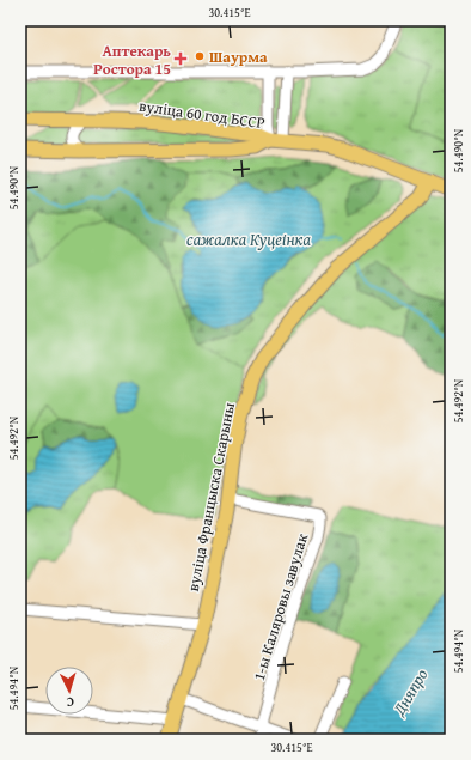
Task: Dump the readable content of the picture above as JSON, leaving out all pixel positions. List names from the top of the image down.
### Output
{
  "streets": {
    "main road": ["вуліца 60 год БССР", "вуліца Францыска Скарыны"],
    "street": ["1-ы Каляровы завулак"]
  },
  "crossings": [
    ["вуліца Францыска Скарыны", "1-ы Каляровы завулак"]
  ],
  "water": ["сажалка Куцеінка", "Дняпро"],
  "places": {
    "other": ["Шаурма"],
    "health": ["Аптекарь Ростора 15"]
  },
  "north": "bottom",
  "coordinates": [
    "30.415°E",
    "54.490°N",
    "54.492°N",
    "54.494°N"
  ]
}
